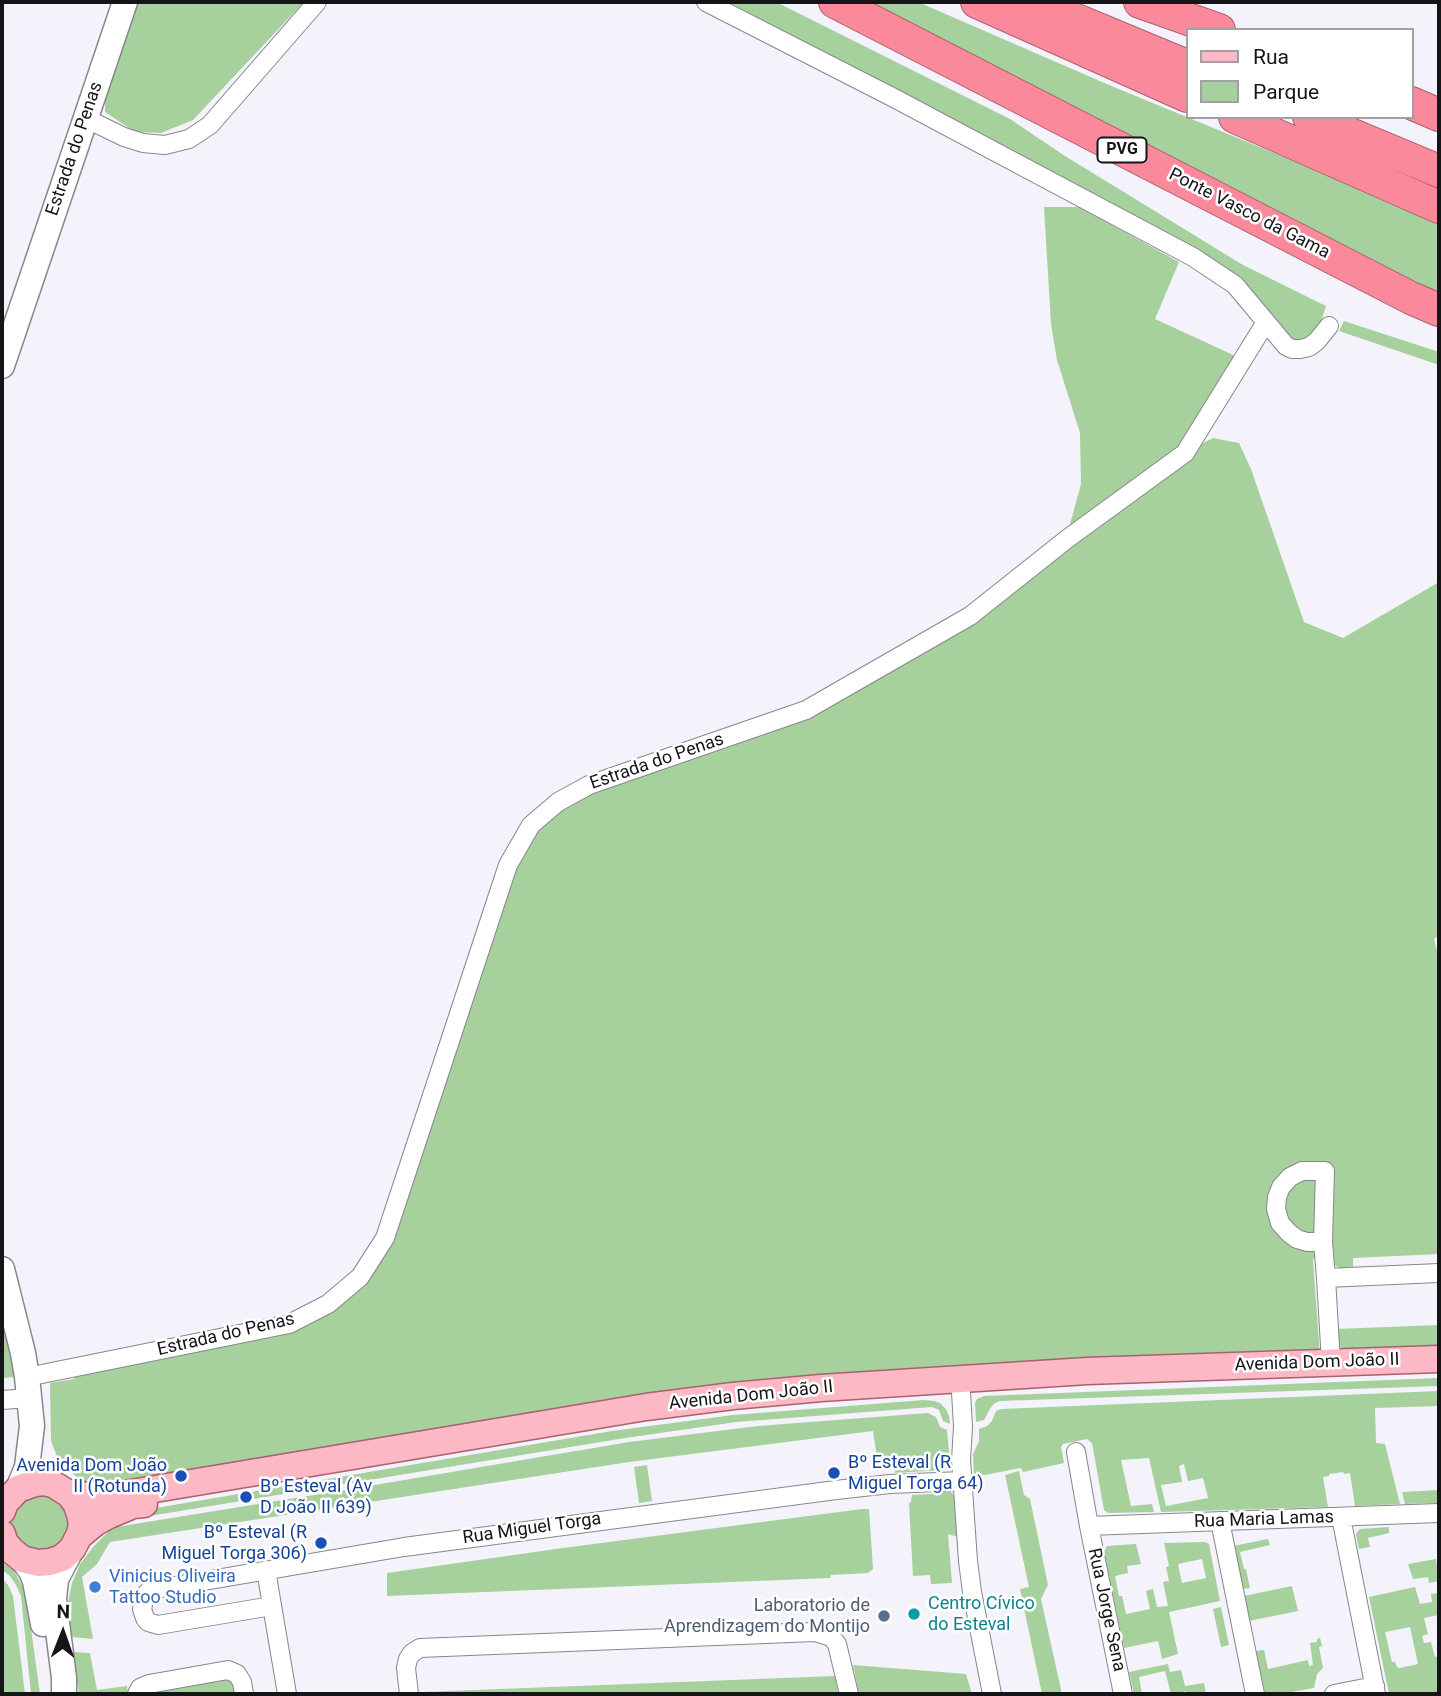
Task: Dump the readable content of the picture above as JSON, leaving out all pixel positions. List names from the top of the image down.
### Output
{
  "streets": {
    "highway": ["PVG", "Ponte Vasco da Gama"],
    "main road": ["Avenida Dom João II"],
    "street": [
      "Estrada do Penas",
      "Rua Maria Lamas",
      "Rua Miguel Torga",
      "Rua Jorge Sena"
    ]
  },
  "crossings": [
    ["Rua Maria Lamas", "Rua Jorge Sena"]
  ],
  "places": [
    "Bº Esteval (R Miguel Torga 64)",
    "Avenida Dom João II (Rotunda)",
    "Bº Esteval (Av D João II 639)",
    "Bº Esteval (R Miguel Torga 306)",
    "Vinicius Oliveira Tattoo Studio",
    "Centro Cívico do Esteval",
    "Laboratorio de Aprendizagem do Montijo"
  ],
  "legend": ["Rua", "Parque"],
  "north": "top"
}
